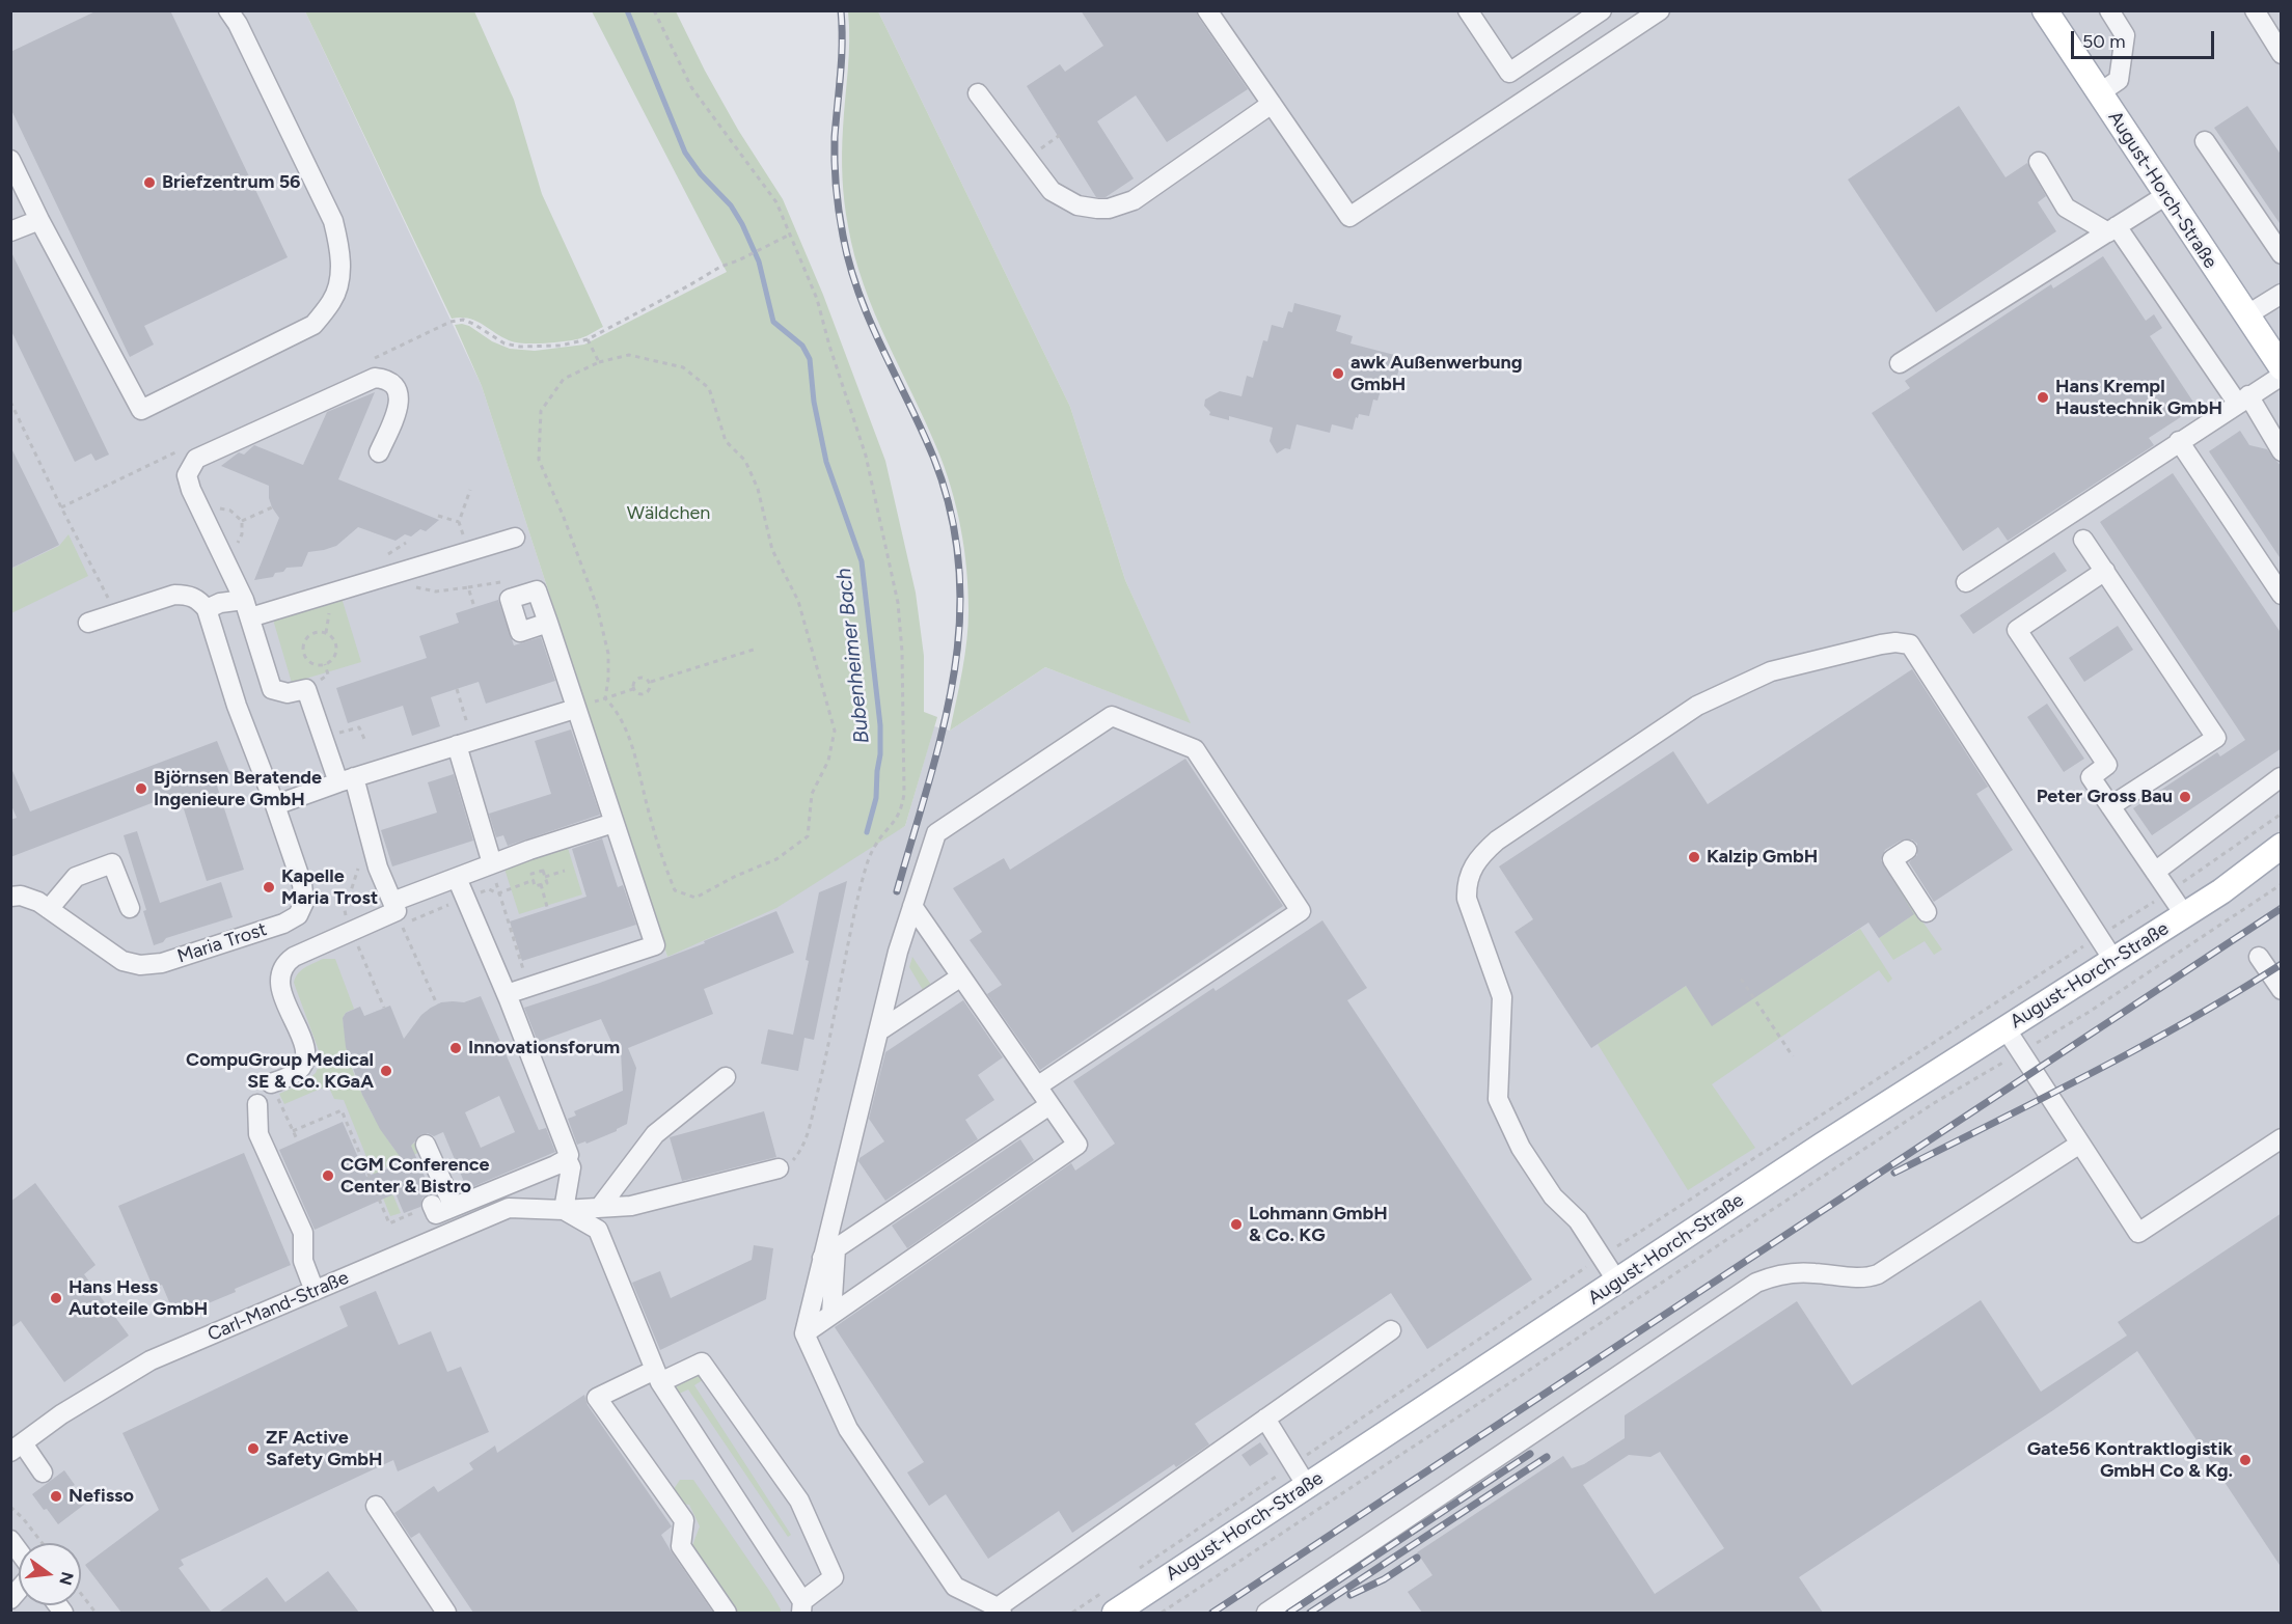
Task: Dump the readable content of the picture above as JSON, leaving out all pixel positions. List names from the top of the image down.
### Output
{
  "streets": {
    "main road": ["August-Horch-Straße"],
    "street": ["Maria Trost", "Carl-Mand-Straße"]
  },
  "water": ["Bubenheimer Bach"],
  "parks": ["Wäldchen"],
  "places": [
    "Briefzentrum 56",
    "awk Außenwerbung GmbH",
    "Hans Krempl Haustechnik GmbH",
    "Björnsen Beratende Ingenieure GmbH",
    "Peter Gross Bau",
    "Kalzip GmbH",
    "Kapelle Maria Trost",
    "Innovationsforum",
    "CompuGroup Medical SE & Co. KGaA",
    "CGM Conference Center & Bistro",
    "Lohmann GmbH & Co. KG",
    "Hans Hess Autoteile GmbH",
    "ZF Active Safety GmbH",
    "Gate56 Kontraktlogistik GmbH Co & Kg.",
    "Nefisso"
  ],
  "scale_bar": "50 m",
  "north": "right"
}
